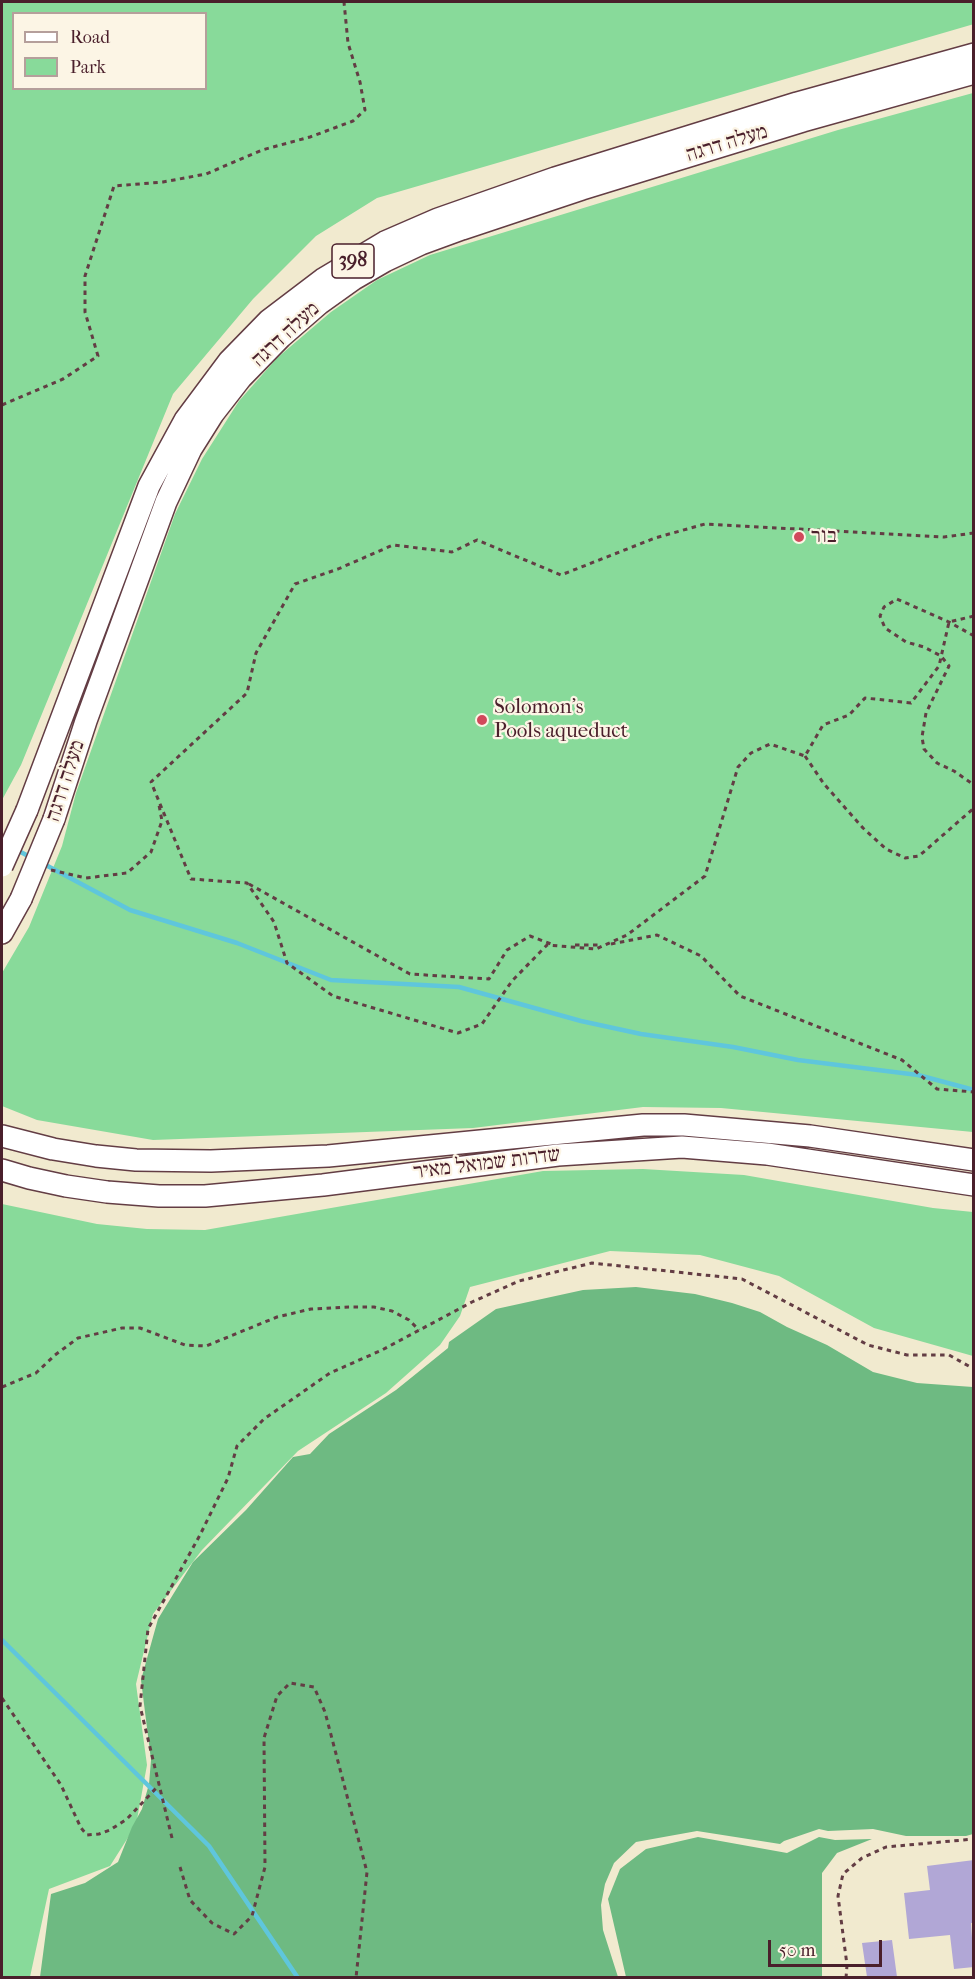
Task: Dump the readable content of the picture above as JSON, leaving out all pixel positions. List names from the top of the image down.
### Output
{
  "streets": {
    "main road": ["מעלה דרגה", "398", "שדרות שמואל מאיר"]
  },
  "places": ["בור", "Solomon's Pools aqueduct"],
  "legend": ["Road", "Park"],
  "scale_bar": "50 m"
}
